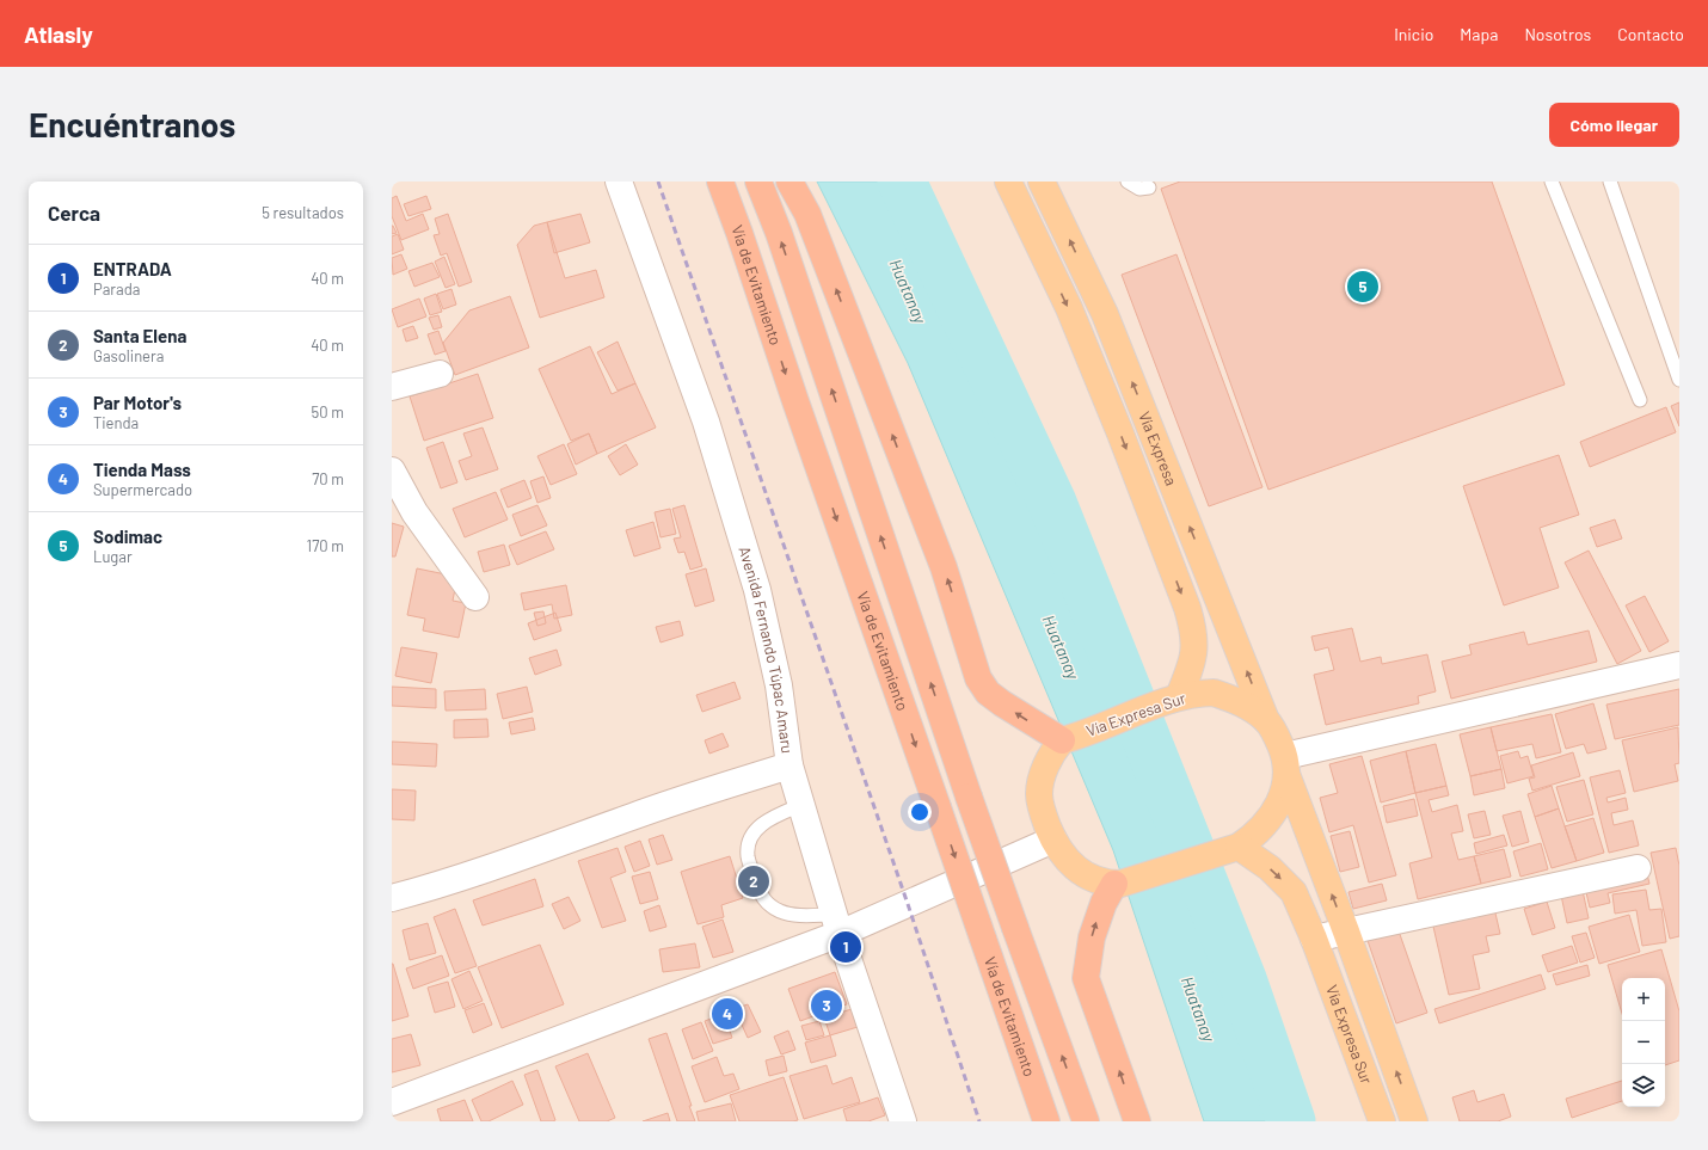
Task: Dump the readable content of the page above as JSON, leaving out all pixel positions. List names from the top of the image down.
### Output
{
  "streets": {
    "highway": ["Vía de Evitamiento"],
    "main road": ["Vía Expresa", "Vía Expresa Sur"],
    "street": ["Avenida Fernando Túpac Amaru"]
  },
  "crossings": [
    ["Vía Expresa", "Vía Expresa Sur"]
  ],
  "water": ["Huatanay"],
  "page": {
    "header": "Atlasly",
    "nav": [
      "Inicio",
      "Mapa",
      "Nosotros",
      "Contacto"
    ],
    "buttons": "Cómo llegar",
    "title": "Encuéntranos",
    "heading": ["Cerca", "5 resultados"],
    "list": [
      {
        "mark": "1",
        "name": "ENTRADA",
        "note": "Parada",
        "value": "40 m"
      },
      {
        "mark": "2",
        "name": "Santa Elena",
        "note": "Gasolinera",
        "value": "40 m"
      },
      {
        "mark": "3",
        "name": "Par Motor's",
        "note": "Tienda",
        "value": "50 m"
      },
      {
        "mark": "4",
        "name": "Tienda Mass",
        "note": "Supermercado",
        "value": "70 m"
      },
      {
        "mark": "5",
        "name": "Sodimac",
        "note": "Lugar",
        "value": "170 m"
      }
    ],
    "pins": [
      "5",
      "2",
      "1",
      "3",
      "4"
    ],
    "map_buttons": ["+", "−"]
  }
}
